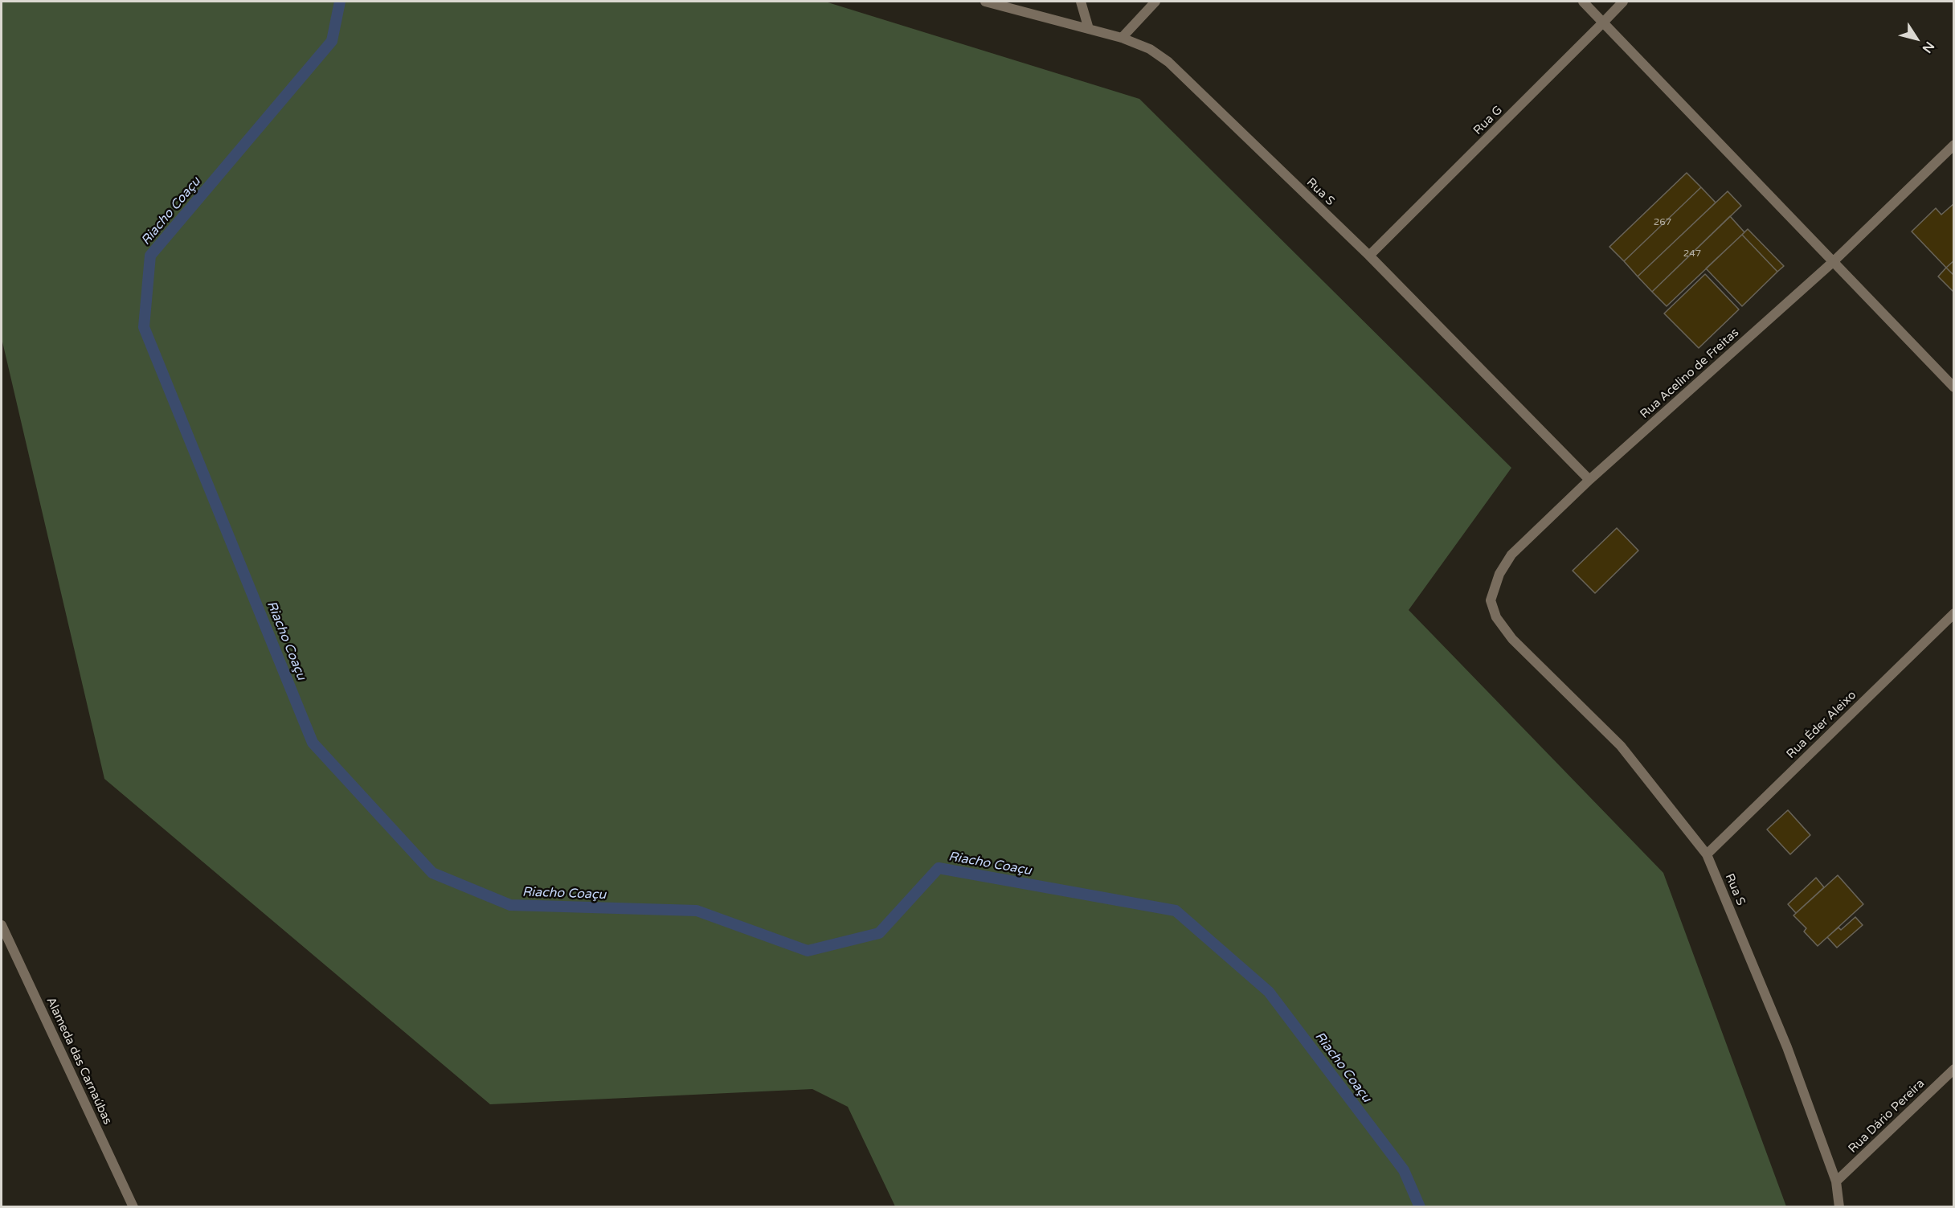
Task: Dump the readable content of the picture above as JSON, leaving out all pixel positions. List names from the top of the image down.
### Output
{
  "streets": {
    "street": [
      "Rua G",
      "Rua S",
      "Rua Acelino de Freitas",
      "Rua Éder Aleixo",
      "Alameda das Carnaúbas",
      "Rua Dário Pereira"
    ]
  },
  "crossings": [
    ["Rua G", "Rua S"],
    ["Rua S", "Rua Acelino de Freitas"],
    ["Rua S", "Rua Éder Aleixo"],
    ["Rua S", "Rua Dário Pereira"]
  ],
  "water": ["Riacho Coaçu"],
  "house_numbers": ["267", "247"],
  "north": "bottom right"
}
